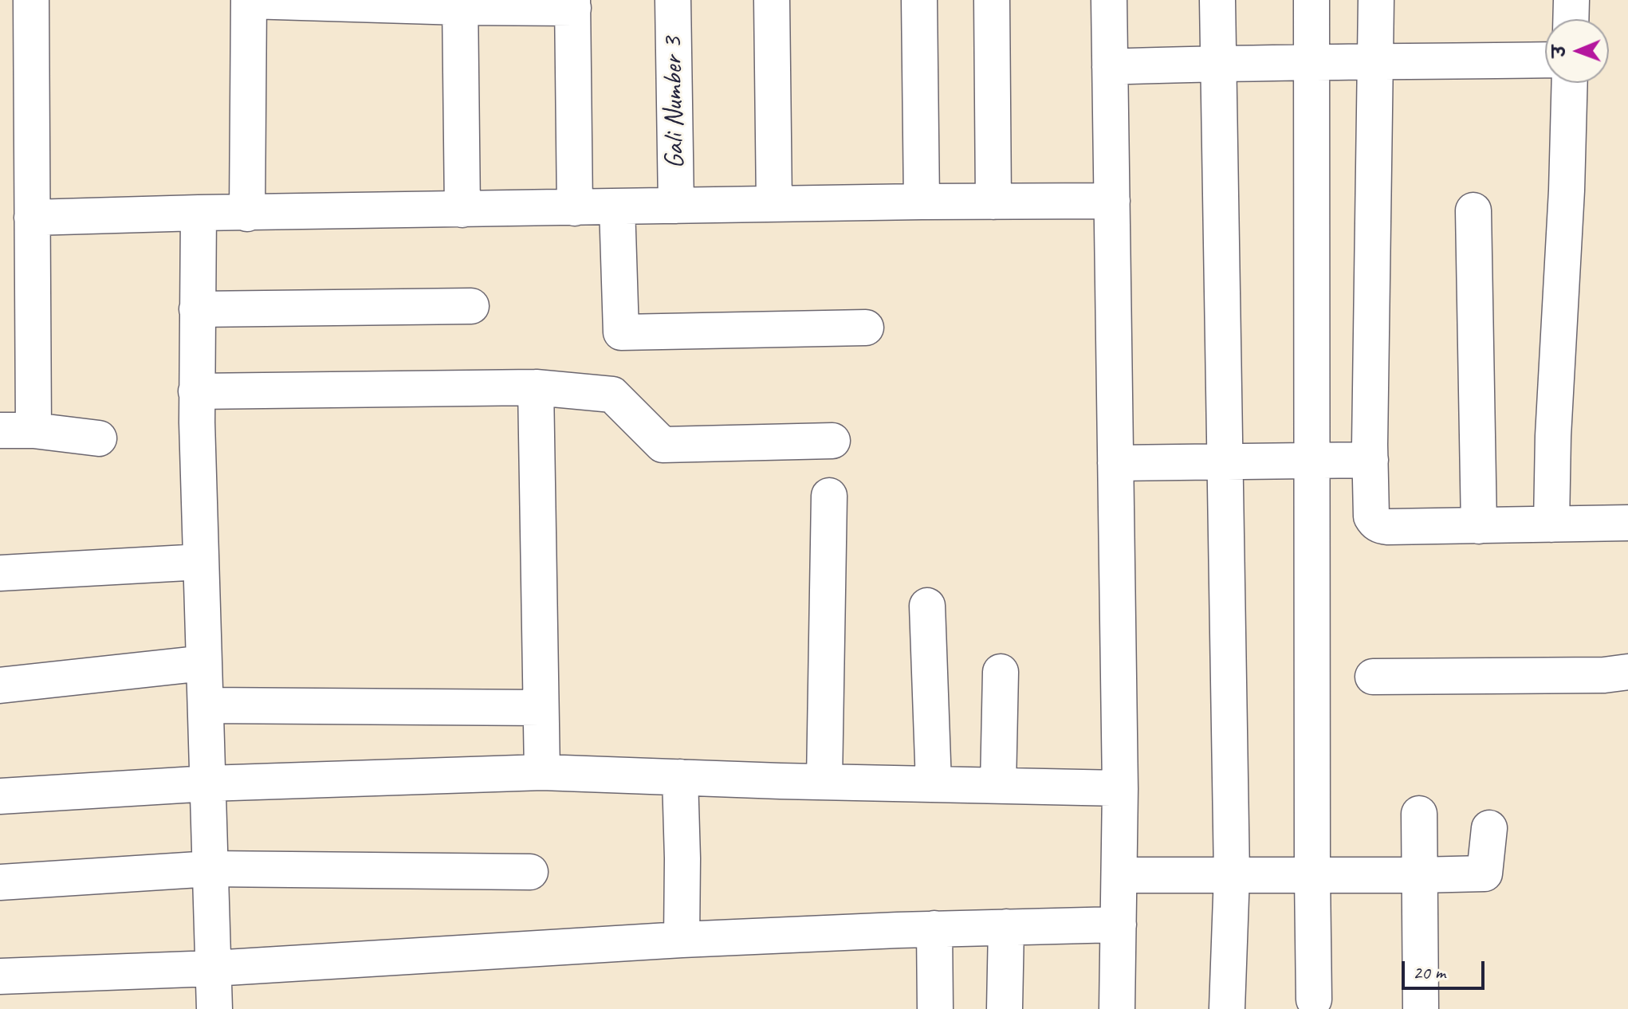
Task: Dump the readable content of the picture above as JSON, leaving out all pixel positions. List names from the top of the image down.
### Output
{
  "streets": {
    "street": ["Gali Number 3"]
  },
  "scale_bar": "20 m",
  "north": "left"
}
